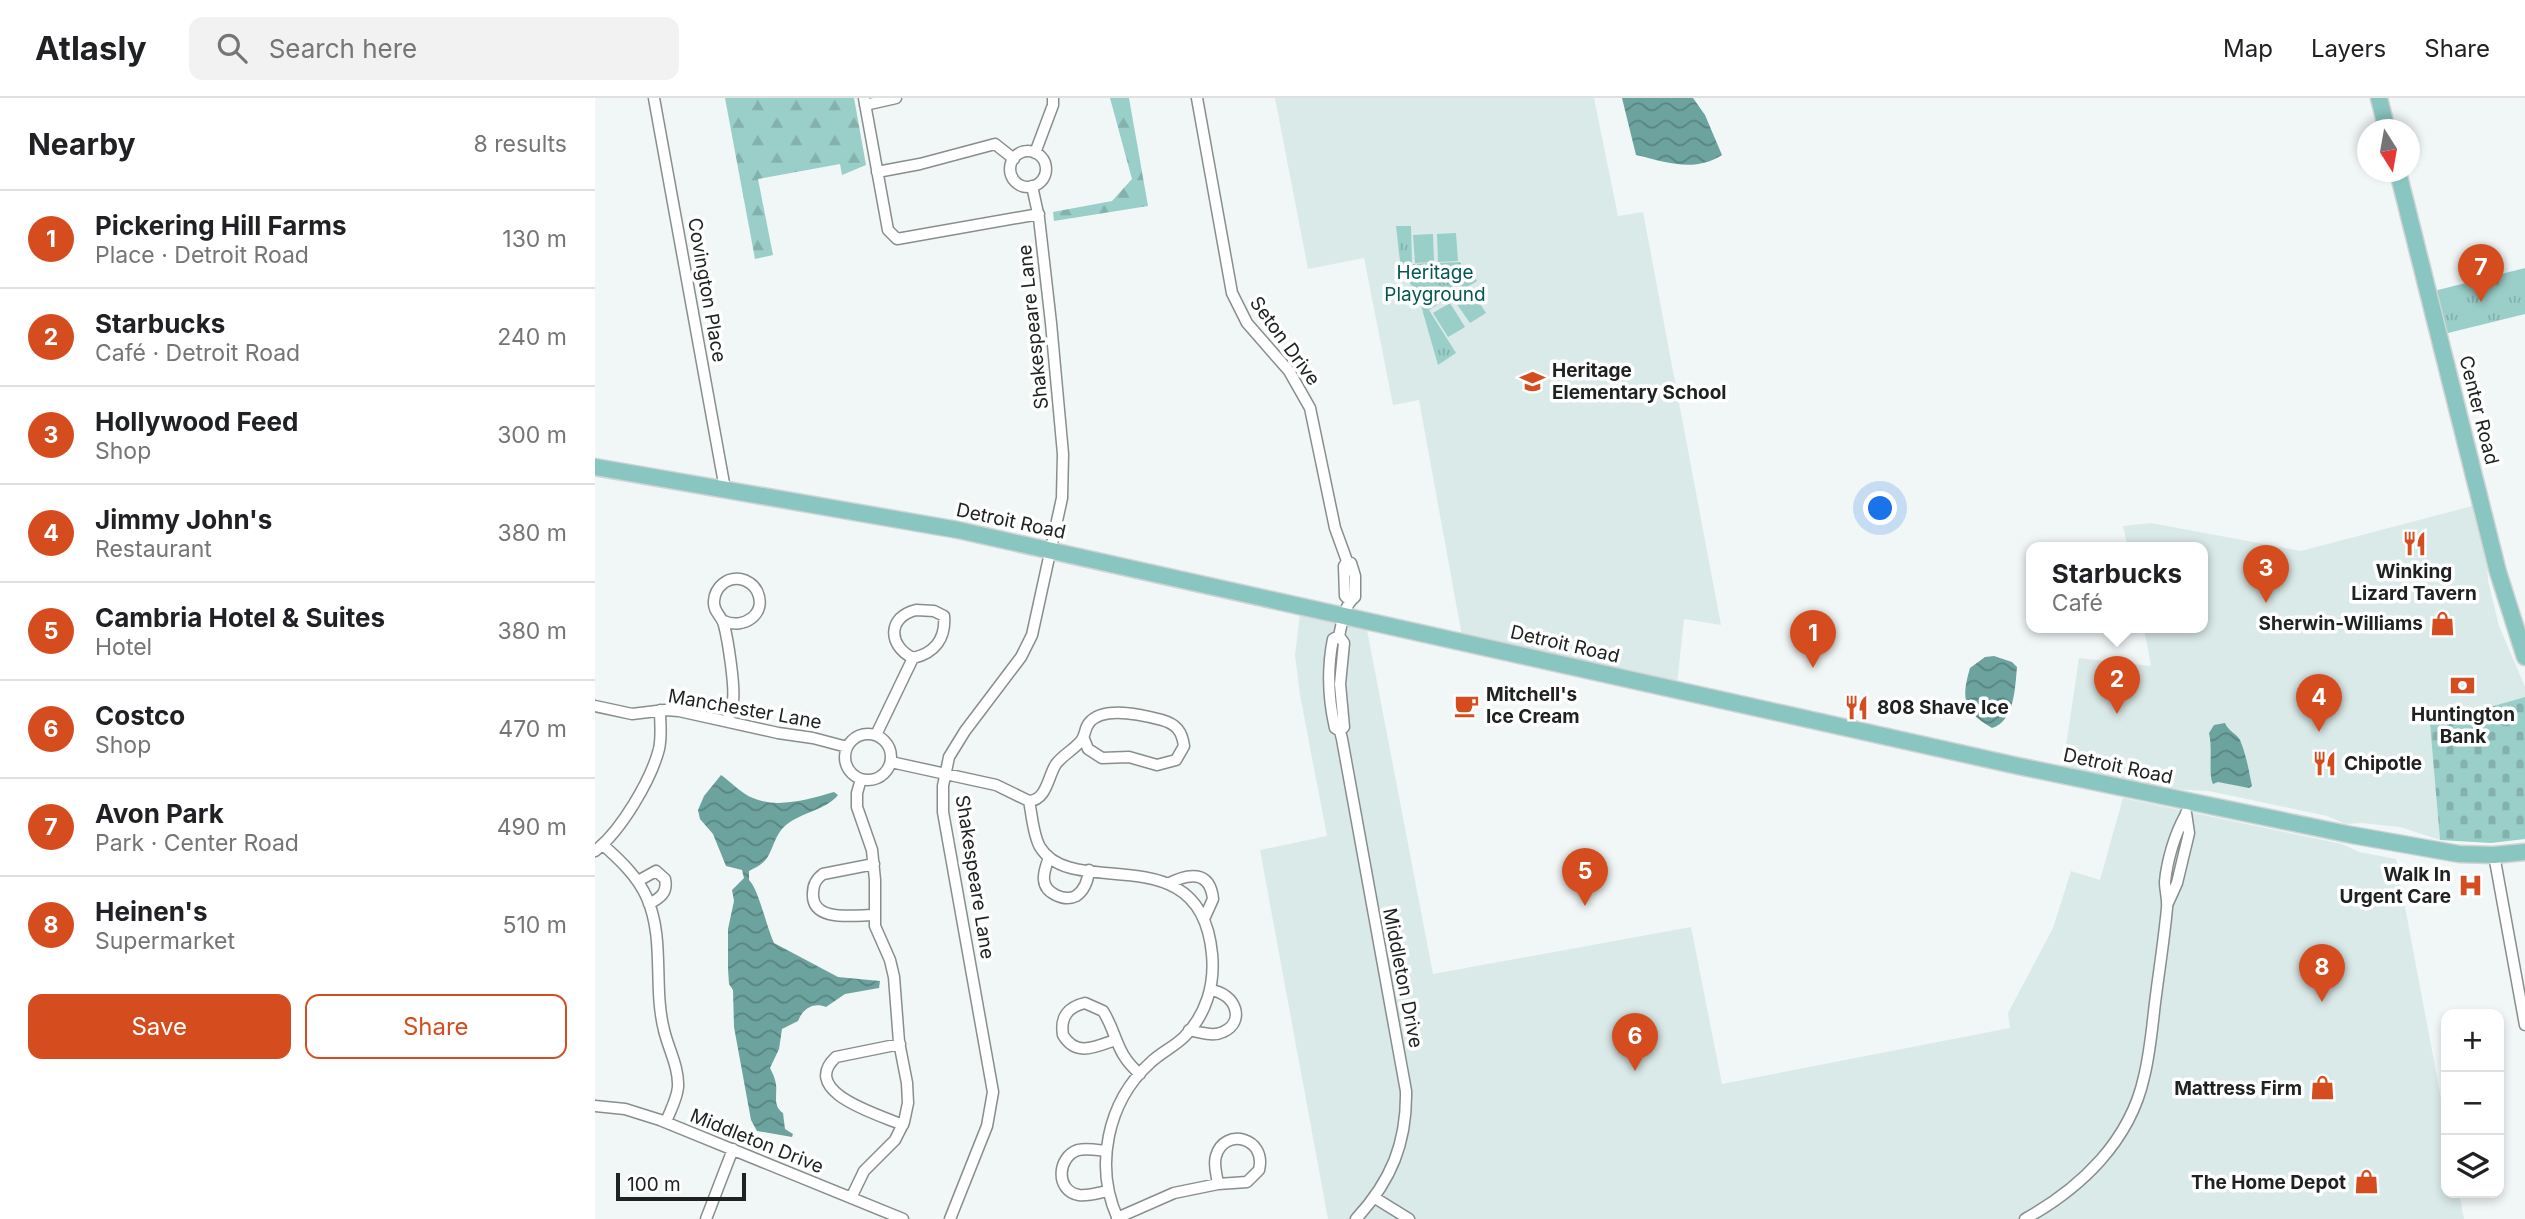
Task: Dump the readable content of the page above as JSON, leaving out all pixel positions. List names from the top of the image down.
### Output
{
  "streets": {
    "main road": ["Center Road", "Detroit Road"],
    "street": [
      "Covington Place",
      "Shakespeare Lane",
      "Seton Drive",
      "Manchester Lane",
      "Middleton Drive"
    ]
  },
  "crossings": [
    ["Covington Place", "Detroit Road"],
    ["Shakespeare Lane", "Detroit Road"],
    ["Seton Drive", "Detroit Road"],
    ["Seton Drive", "Middleton Drive"],
    ["Detroit Road", "Middleton Drive"]
  ],
  "parks": ["Heritage Playground"],
  "places": {
    "school or university": ["Heritage Elementary School"],
    "restaurant": ["Winking Lizard Tavern", "808 Shave Ice", "Chipotle"],
    "shop": ["Sherwin-Williams", "Mattress Firm", "The Home Depot"],
    "bank": ["Huntington Bank"],
    "cafe": ["Mitchell's Ice Cream"],
    "hospital": ["Walk In Urgent Care"]
  },
  "scale_bar": "100 m",
  "north": "bottom",
  "page": {
    "header": "Atlasly",
    "search": "Search here",
    "nav": ["Map", "Layers", "Share"],
    "heading": ["Nearby", "8 results"],
    "list": [
      {
        "mark": "1",
        "name": "Pickering Hill Farms",
        "note": "Place · Detroit Road",
        "value": "130 m"
      },
      {
        "mark": "2",
        "name": "Starbucks",
        "note": "Café · Detroit Road",
        "value": "240 m"
      },
      {
        "mark": "3",
        "name": "Hollywood Feed",
        "note": "Shop",
        "value": "300 m"
      },
      {
        "mark": "4",
        "name": "Jimmy John's",
        "note": "Restaurant",
        "value": "380 m"
      },
      {
        "mark": "5",
        "name": "Cambria Hotel & Suites",
        "note": "Hotel",
        "value": "380 m"
      },
      {
        "mark": "6",
        "name": "Costco",
        "note": "Shop",
        "value": "470 m"
      },
      {
        "mark": "7",
        "name": "Avon Park",
        "note": "Park · Center Road",
        "value": "490 m"
      },
      {
        "mark": "8",
        "name": "Heinen's",
        "note": "Supermarket",
        "value": "510 m"
      }
    ],
    "pins": [
      "7",
      "3",
      "1",
      "2",
      "4",
      "5",
      "8",
      "6"
    ],
    "popup": ["Starbucks", "Café"],
    "buttons": ["Save", "Share"],
    "map_buttons": ["+", "−"],
    "scale": "100 m"
  }
}
